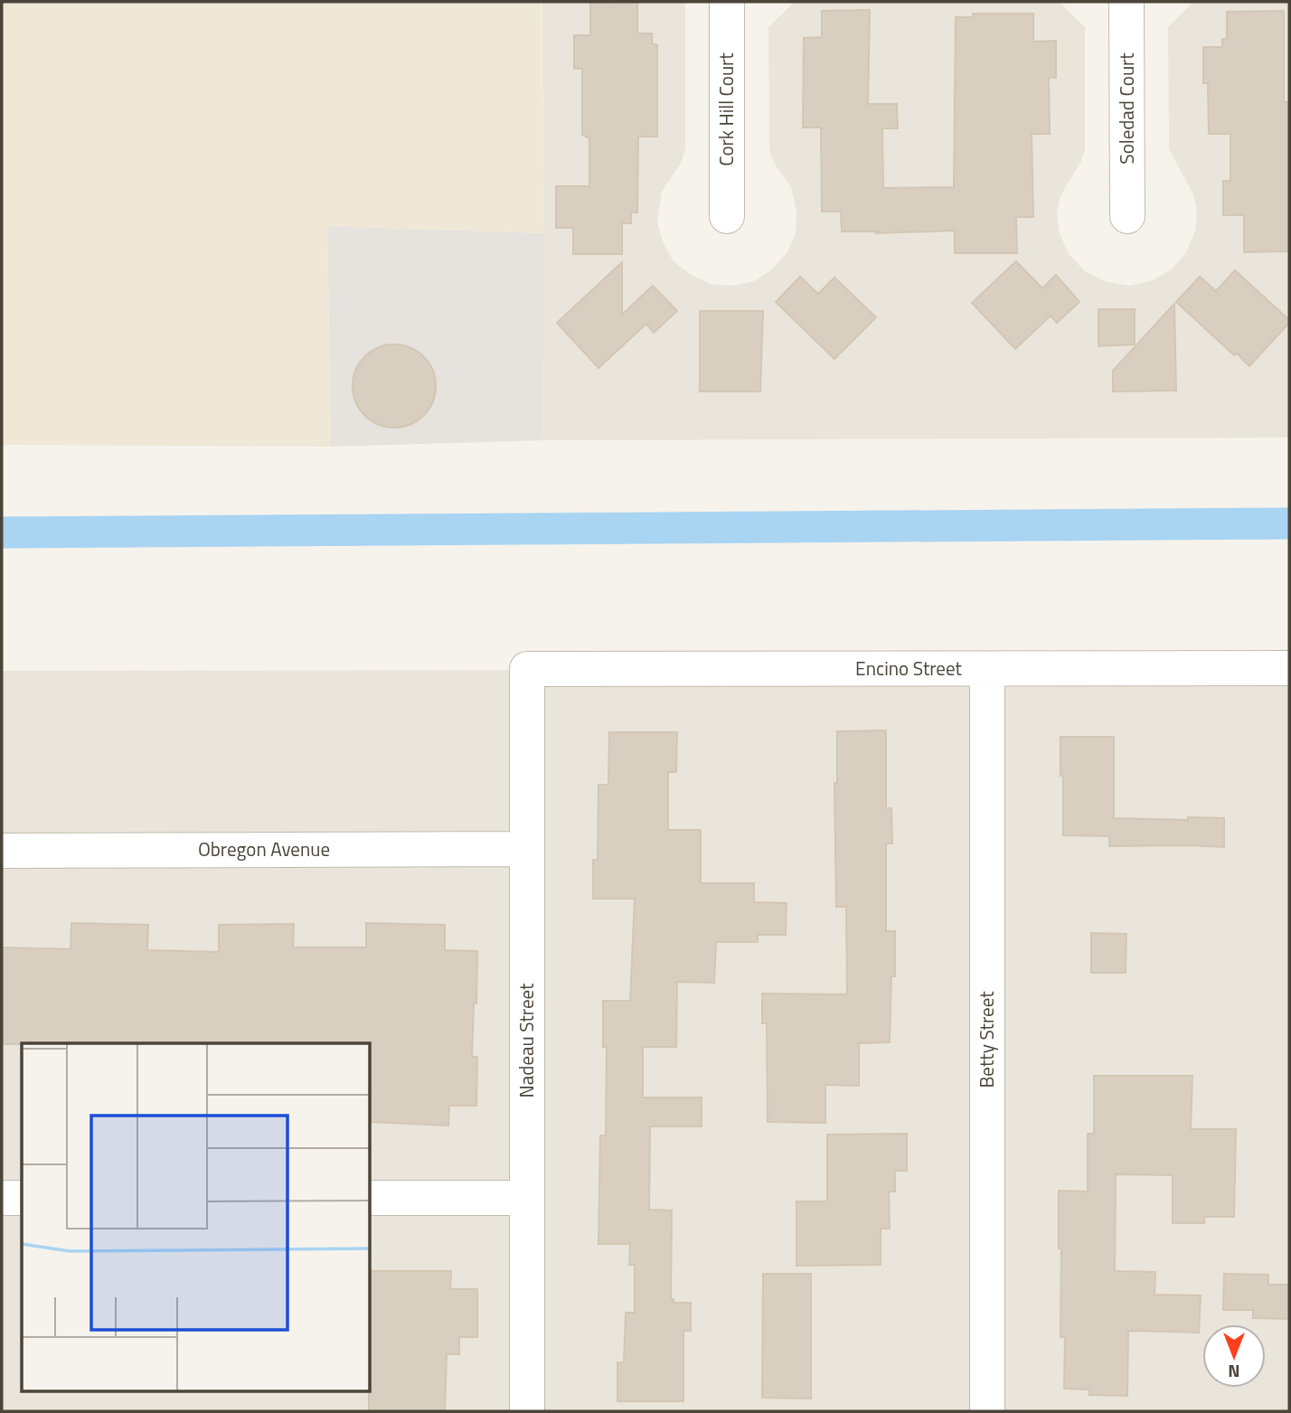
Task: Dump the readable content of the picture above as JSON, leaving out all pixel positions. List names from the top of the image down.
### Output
{
  "streets": {
    "street": [
      "Soledad Court",
      "Cork Hill Court",
      "Encino Street",
      "Obregon Avenue",
      "Betty Street",
      "Nadeau Street"
    ]
  },
  "crossings": [
    ["Encino Street", "Betty Street"],
    ["Encino Street", "Nadeau Street"],
    ["Obregon Avenue", "Nadeau Street"]
  ],
  "north": "bottom"
}
